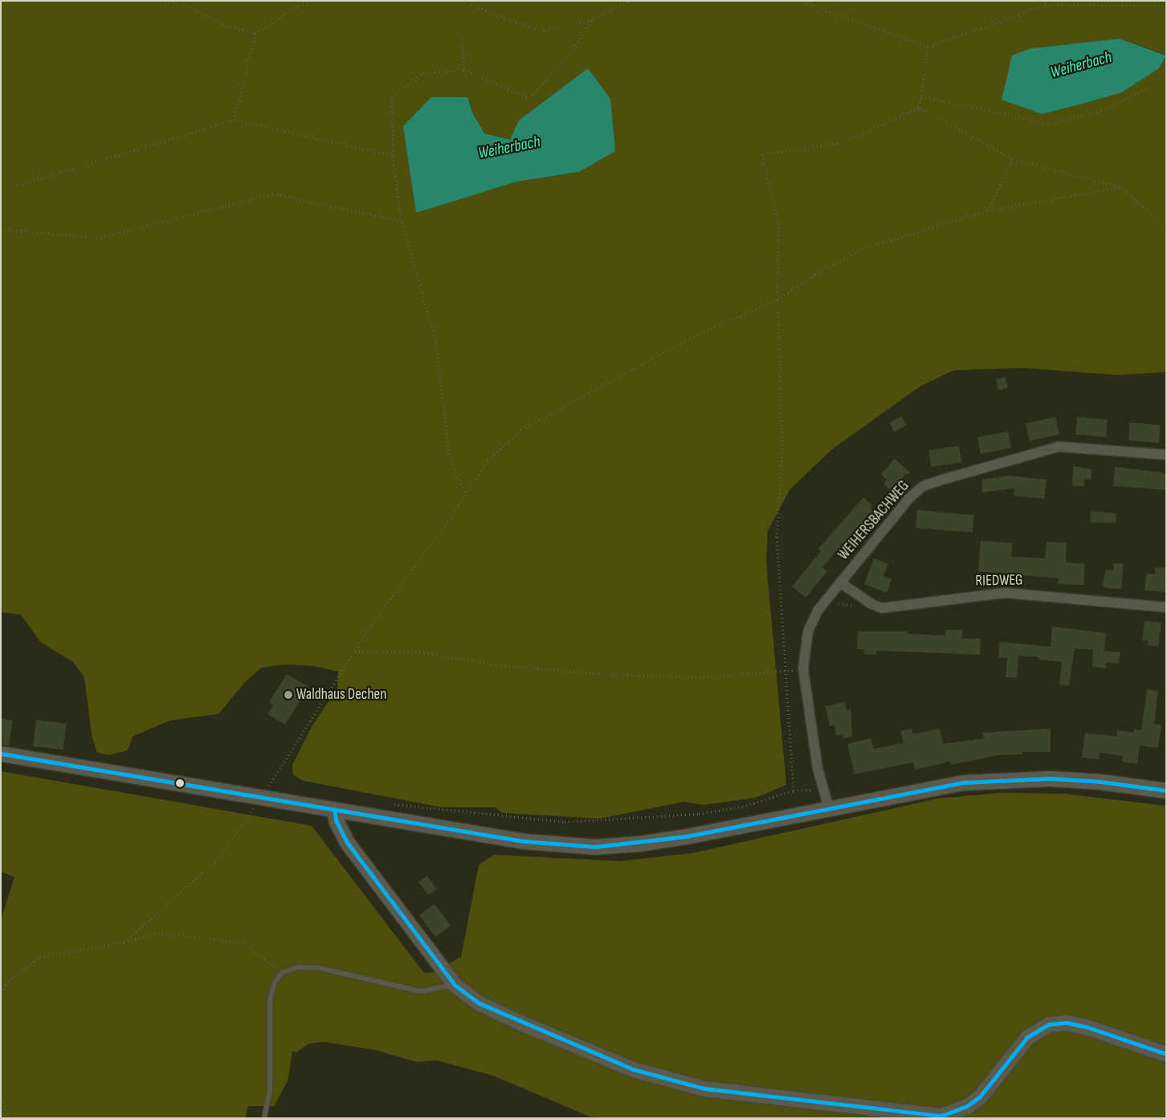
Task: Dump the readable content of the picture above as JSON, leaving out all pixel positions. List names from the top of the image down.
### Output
{
  "streets": {
    "street": ["WEIHERSBACHWEG", "RIEDWEG"]
  },
  "crossings": [
    ["WEIHERSBACHWEG", "RIEDWEG"]
  ],
  "water": ["Weiherbach"],
  "places": ["Waldhaus Dechen"]
}
